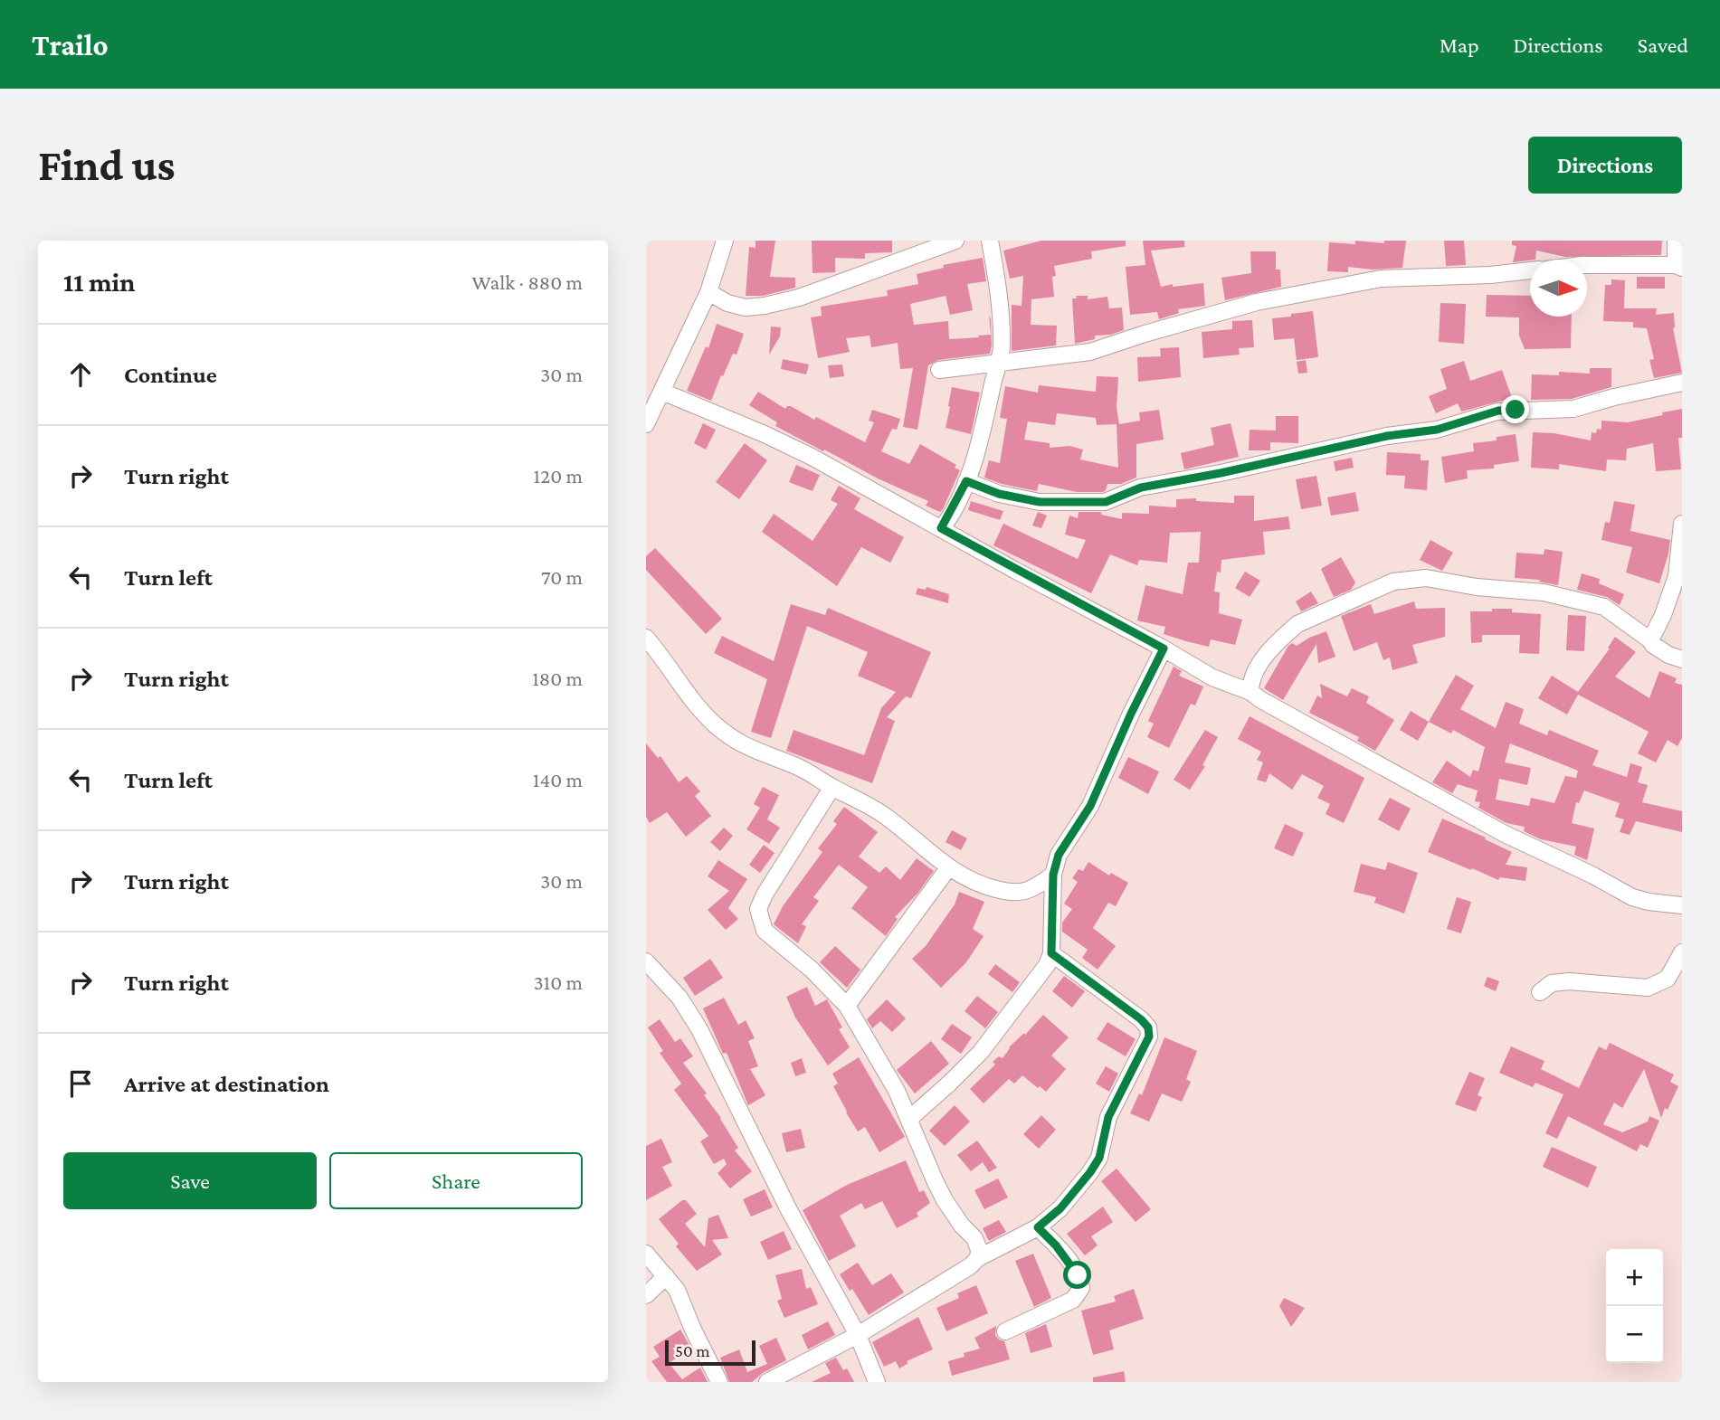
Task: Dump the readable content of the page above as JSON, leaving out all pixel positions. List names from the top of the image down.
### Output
{
  "scale_bar": "50 m",
  "north": "right",
  "page": {
    "header": "Trailo",
    "nav": ["Map", "Directions", "Saved"],
    "buttons": [
      "Directions",
      ["Save", "Share"]
    ],
    "title": "Find us",
    "heading": ["11 min", "Walk · 880 m"],
    "list": [
      ["Continue", "30 m"],
      ["Turn right", "120 m"],
      ["Turn left", "70 m"],
      ["Turn right", "180 m"],
      ["Turn left", "140 m"],
      ["Turn right", "30 m"],
      ["Turn right", "310 m"],
      "Arrive at destination"
    ],
    "map_buttons": ["+", "−"],
    "scale": "50 m"
  }
}
